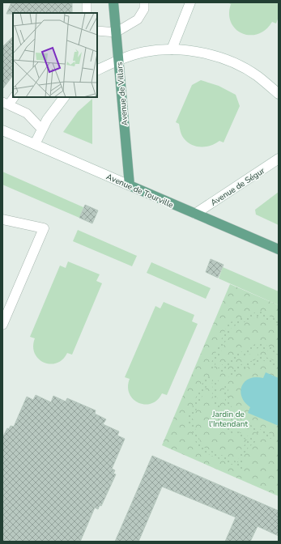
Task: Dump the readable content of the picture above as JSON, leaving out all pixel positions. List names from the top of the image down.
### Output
{
  "streets": {
    "main road": ["Avenue de Villars", "Avenue de Tourville"],
    "street": ["Avenue de Ségur"]
  },
  "crossings": [
    ["Avenue de Villars", "Avenue de Tourville"],
    ["Avenue de Ségur", "Avenue de Tourville"]
  ],
  "parks": ["Jardin de l'Intendant"]
}
